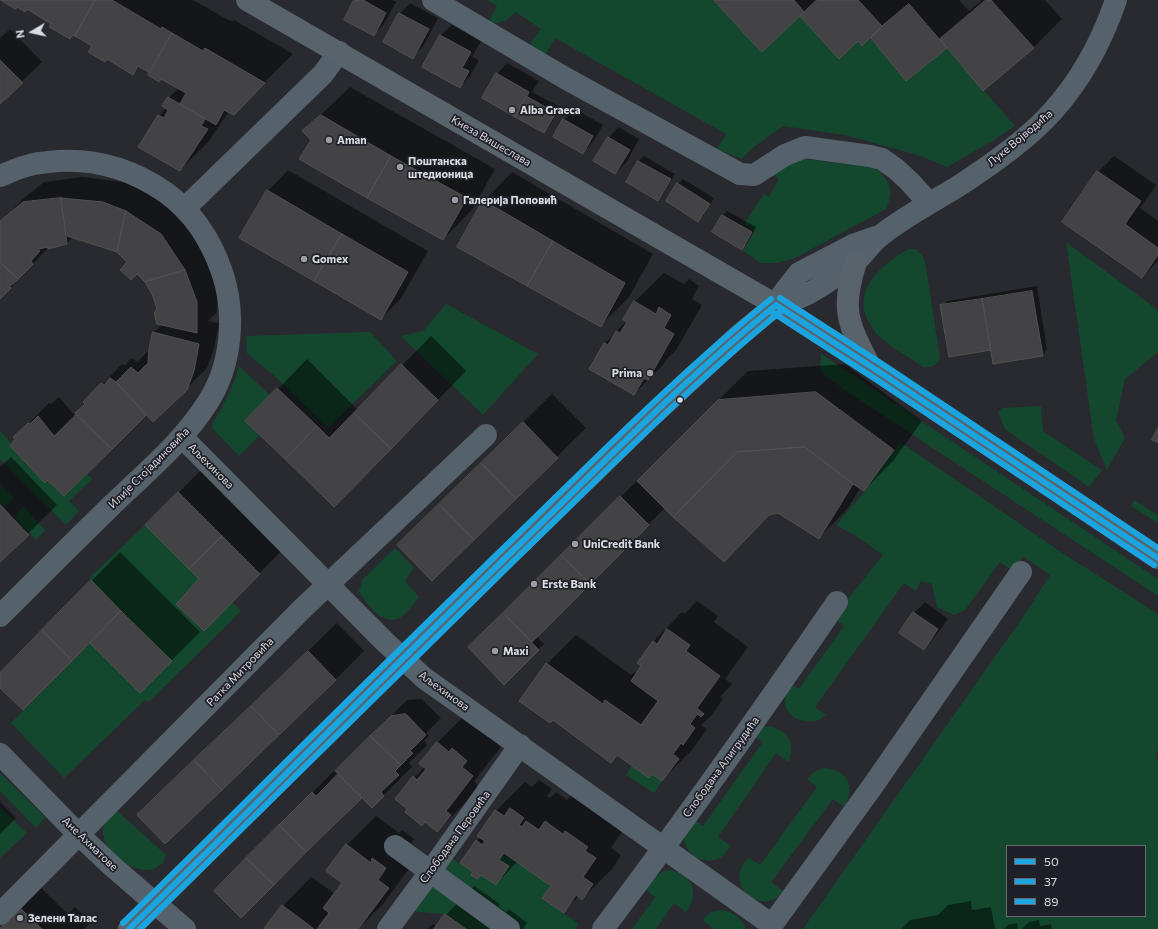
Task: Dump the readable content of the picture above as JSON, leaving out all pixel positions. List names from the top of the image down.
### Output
{
  "streets": {
    "main road": ["Кнеза Вишеслава"],
    "street": [
      "Луке Војводића",
      "Аљехинова",
      "Илије Стојадиновића",
      "Ратка Митровића",
      "Слободана Алигрудића",
      "Слободана Перовића",
      "Ане Ахматове"
    ]
  },
  "crossings": [
    ["Луке Војводића", "Кнеза Вишеслава"],
    ["Аљехинова", "Илије Стојадиновића"],
    ["Аљехинова", "Ратка Митровића"],
    ["Аљехинова", "Слободана Алигрудића"],
    ["Аљехинова", "Слободана Перовића"],
    ["Ратка Митровића", "Ане Ахматове"]
  ],
  "places": [
    "Alba Graeca",
    "Aman",
    "Поштанска штедионица",
    "Галерија Поповић",
    "Gomex",
    "Prima",
    "UniCredit Bank",
    "Erste Bank",
    "Maxi",
    "Зелени Талас"
  ],
  "lines": ["transit line 89", "transit line 50", "transit line 37"],
  "legend": ["50", "37", "89"],
  "north": "left"
}
